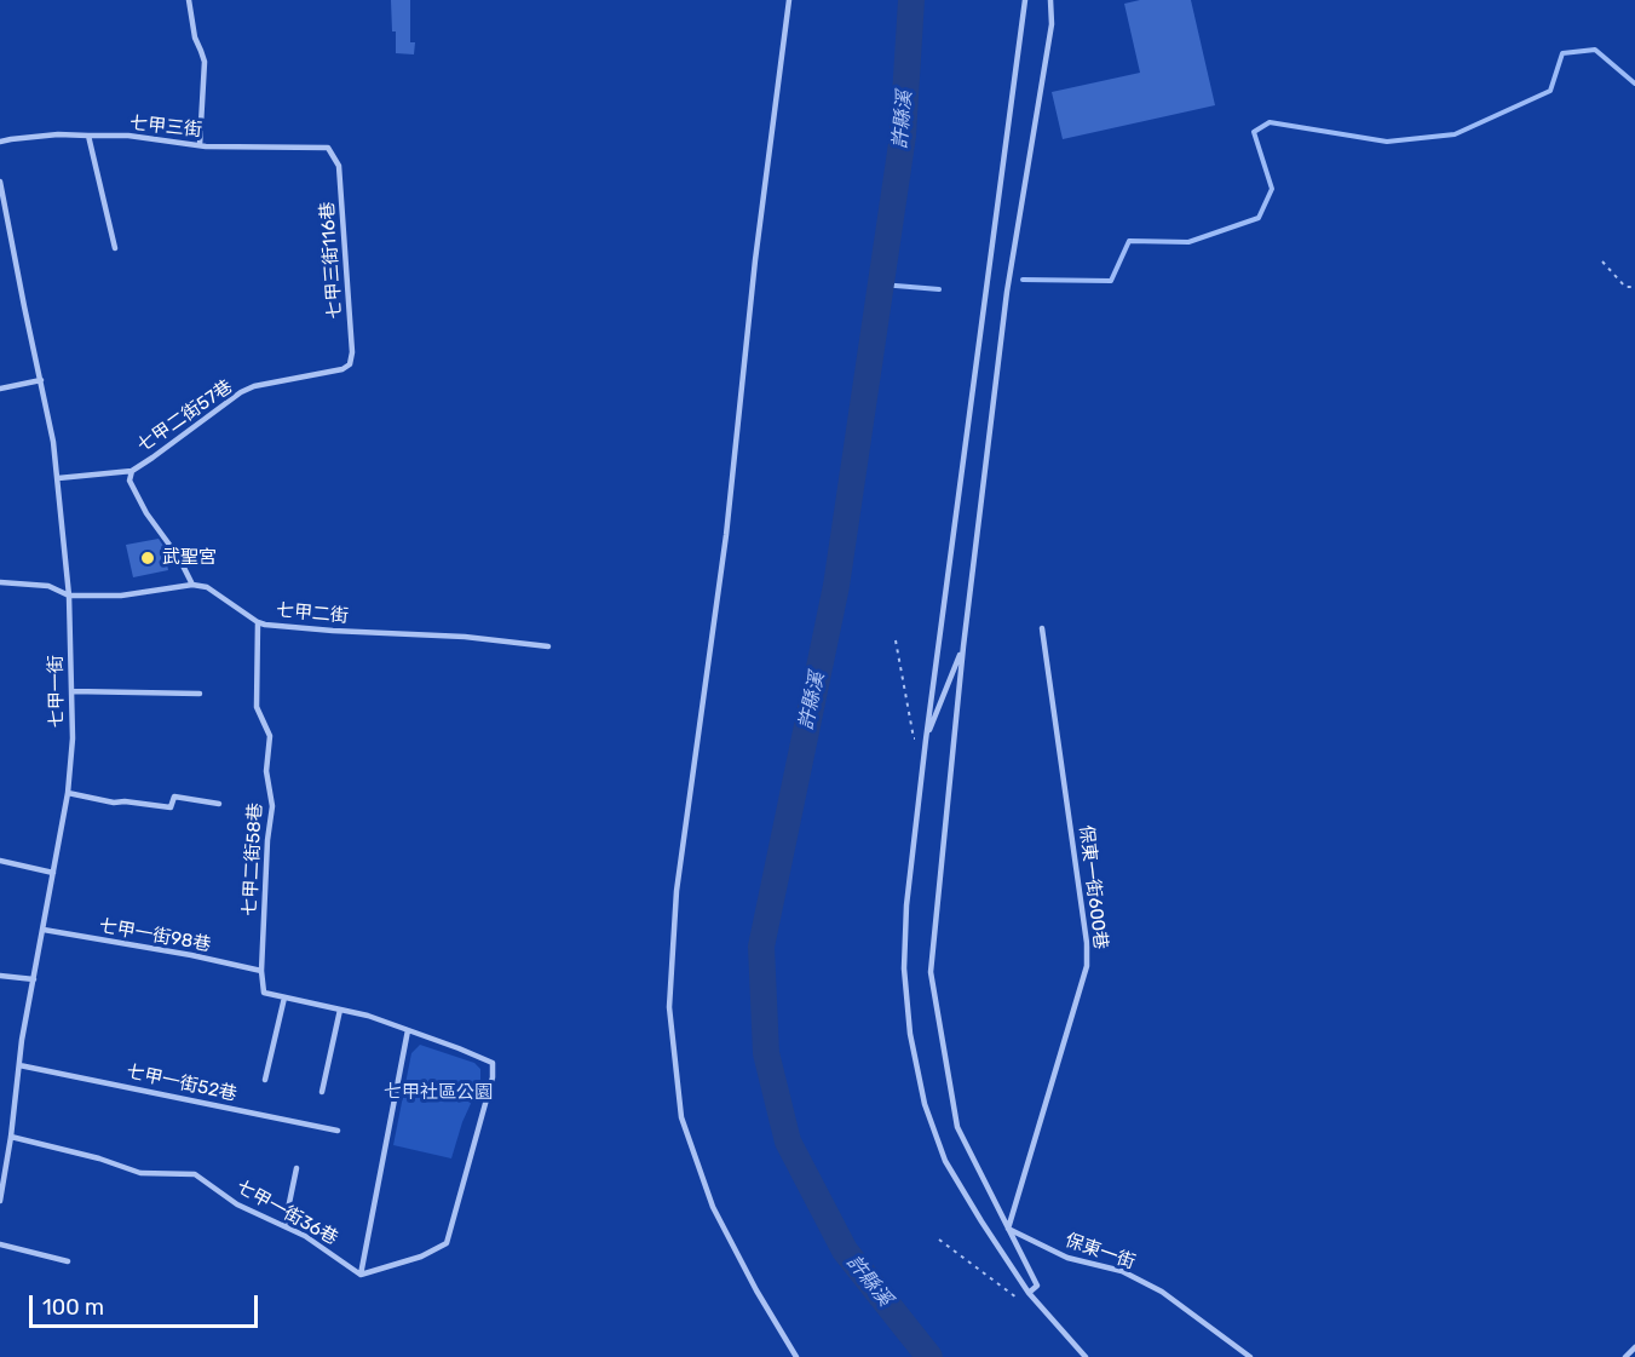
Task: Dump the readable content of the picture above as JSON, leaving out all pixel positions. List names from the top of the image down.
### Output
{
  "streets": {
    "lane": [
      "七甲三街",
      "七甲三街116巷",
      "七甲二街57巷",
      "七甲二街",
      "七甲一街",
      "七甲二街58巷",
      "保東一街600巷",
      "七甲一街98巷",
      "七甲一街52巷",
      "七甲一街36巷",
      "保東一街"
    ]
  },
  "crossings": [
    ["七甲三街", "七甲三街116巷"],
    ["七甲三街116巷", "七甲二街57巷"],
    ["七甲二街57巷", "七甲二街"],
    ["七甲二街", "七甲二街58巷"],
    ["七甲一街", "七甲一街98巷"],
    ["七甲一街", "七甲一街52巷"],
    ["七甲一街", "七甲一街36巷"],
    ["七甲二街58巷", "七甲一街98巷"],
    ["保東一街600巷", "保東一街"]
  ],
  "water": ["許縣溪"],
  "parks": ["七甲社區公園"],
  "places": ["武聖宮"],
  "scale_bar": "100 m"
}
